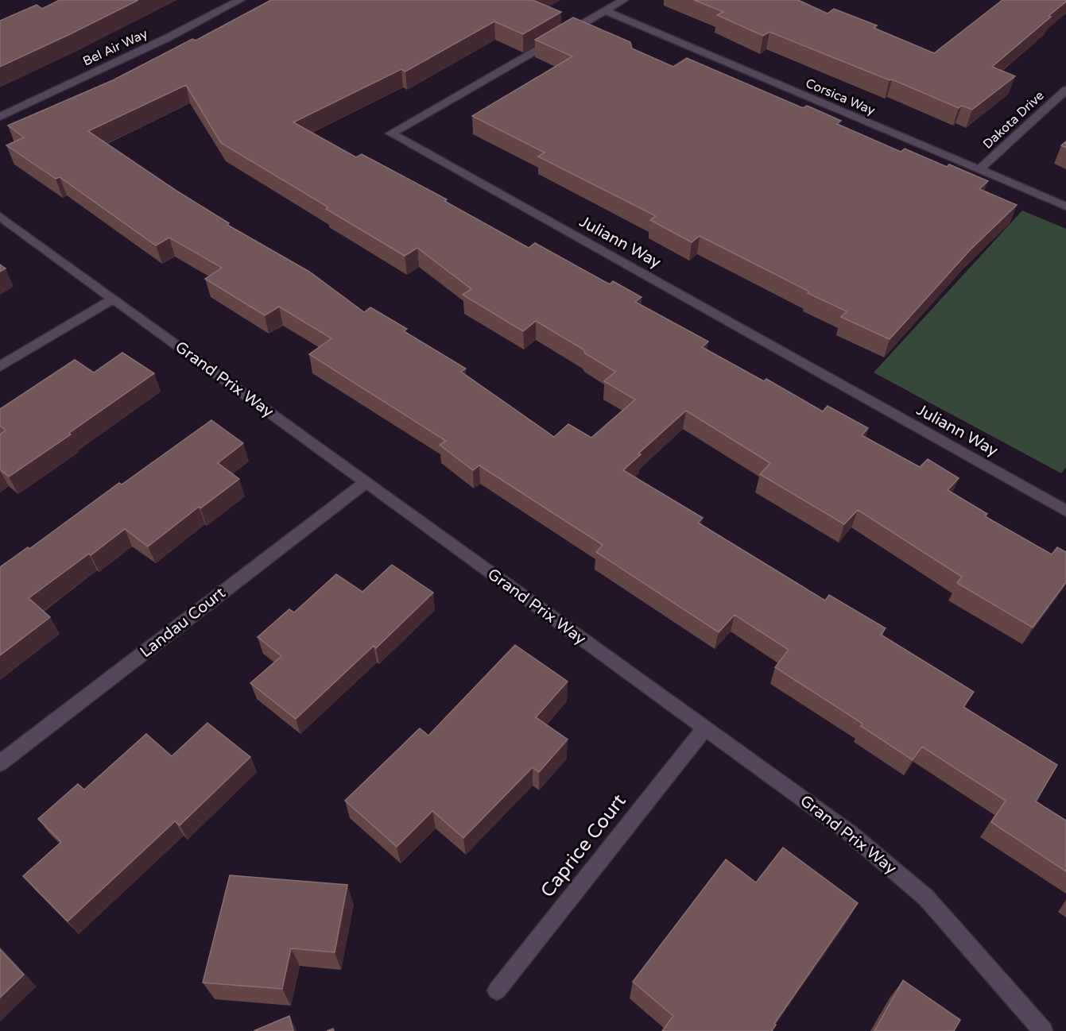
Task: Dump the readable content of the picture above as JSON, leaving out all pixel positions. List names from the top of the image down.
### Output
{
  "streets": {
    "street": [
      "Bel Air Way",
      "Corsica Way",
      "Dakota Drive",
      "Juliann Way",
      "Grand Prix Way",
      "Landau Court",
      "Caprice Court"
    ]
  },
  "crossings": [
    ["Corsica Way", "Dakota Drive"],
    ["Corsica Way", "Juliann Way"],
    ["Grand Prix Way", "Landau Court"],
    ["Grand Prix Way", "Caprice Court"]
  ]
}
